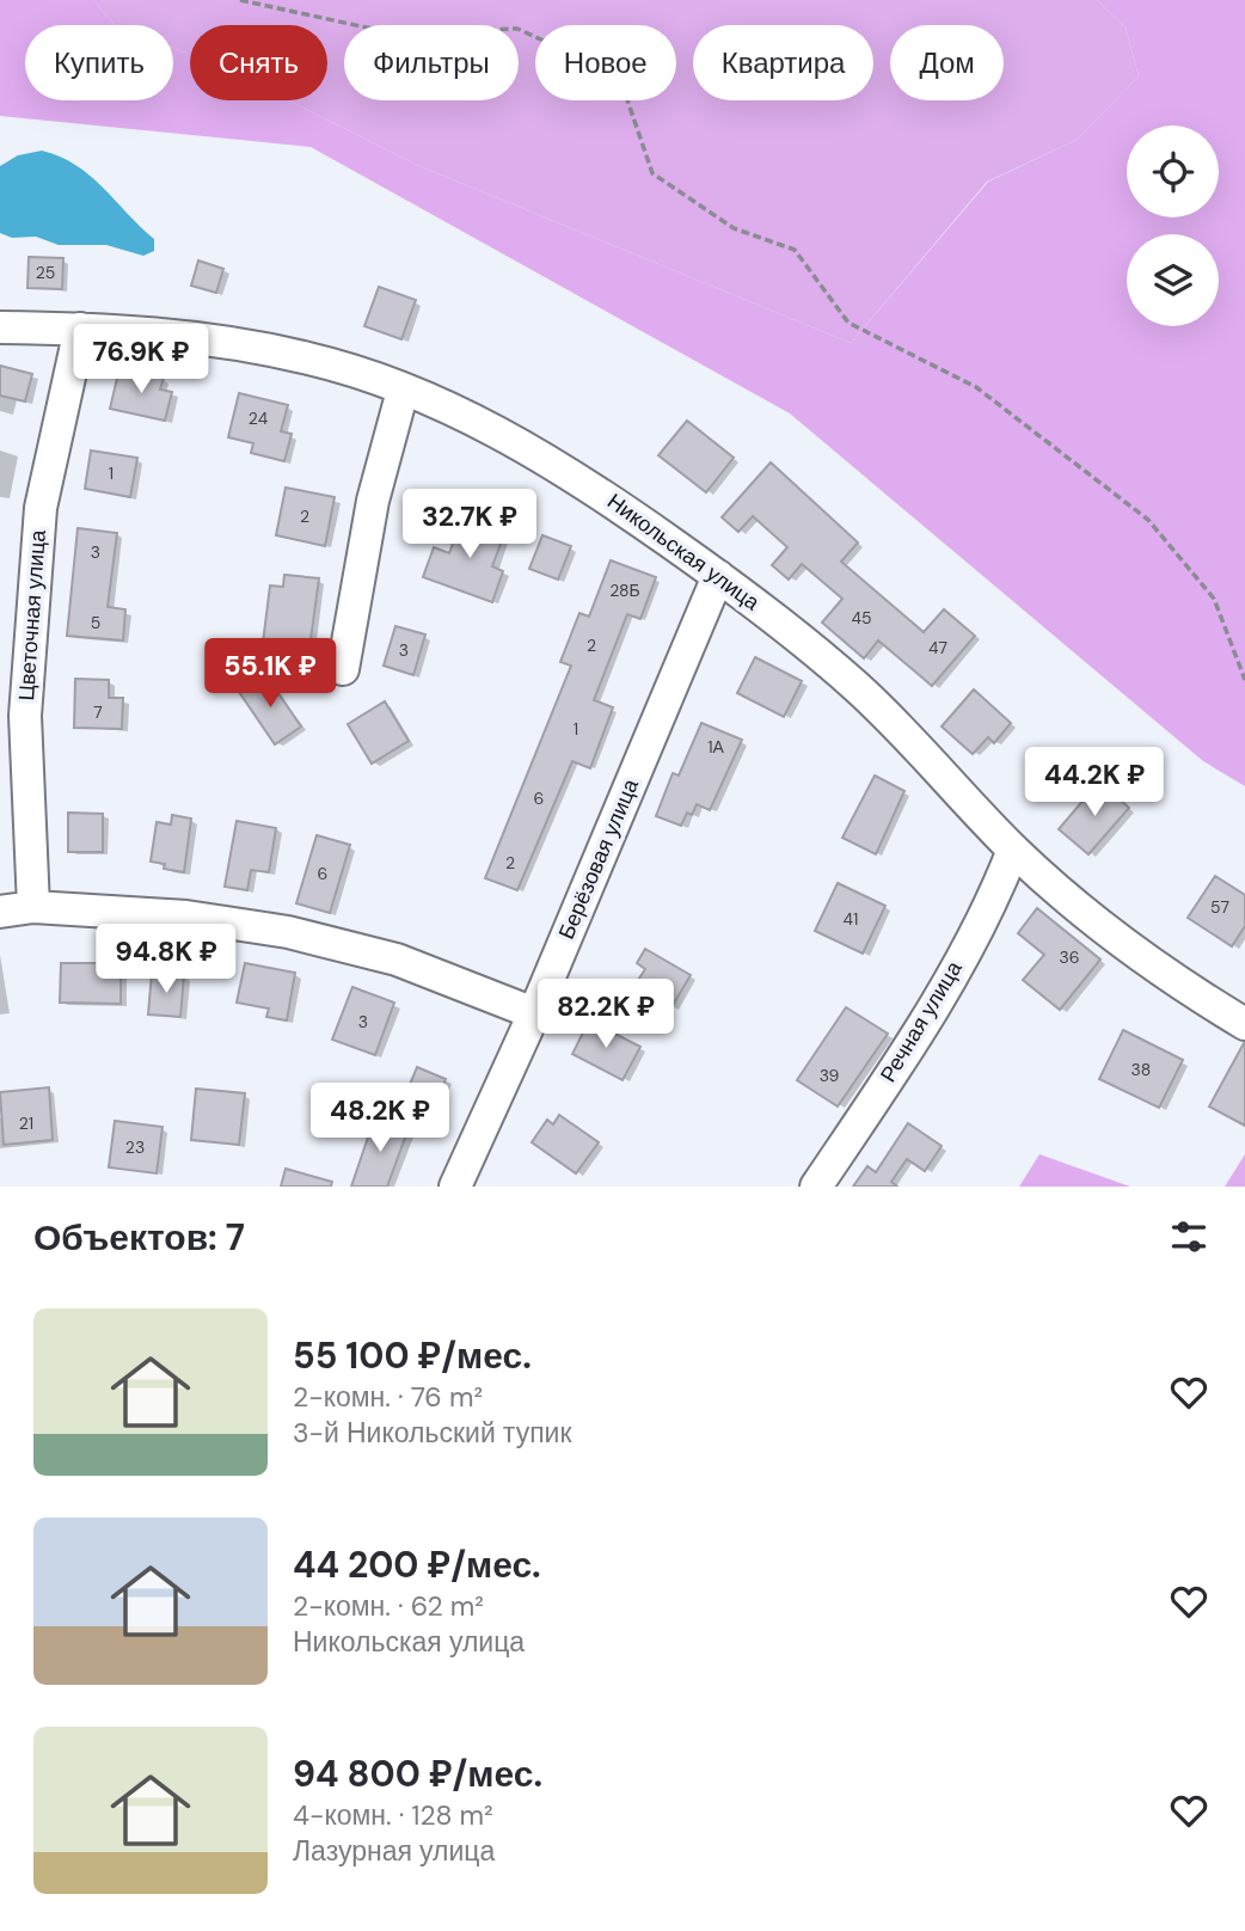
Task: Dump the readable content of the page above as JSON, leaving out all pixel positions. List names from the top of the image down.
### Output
{
  "streets": {
    "street": [
      "Никольская улица",
      "Цветочная улица",
      "Берёзовая улица",
      "Речная улица"
    ]
  },
  "crossings": [
    ["Никольская улица", "Цветочная улица"],
    ["Никольская улица", "Берёзовая улица"],
    ["Никольская улица", "Речная улица"]
  ],
  "house_numbers": [
    "25",
    "24",
    "1",
    "2",
    "3",
    "28Б",
    "45",
    "5",
    "2",
    "47",
    "3",
    "7",
    "1",
    "1А",
    "6",
    "2",
    "6",
    "57",
    "41",
    "36",
    "3",
    "38",
    "39",
    "21",
    "23"
  ],
  "page": {
    "chip": [
      "Купить",
      "Снять",
      "Фильтры",
      "Новое",
      "Квартира",
      "Дом"
    ],
    "price": [
      "76.9K ₽",
      "32.7K ₽",
      "55.1K ₽",
      "44.2K ₽",
      "94.8K ₽",
      "82.2K ₽",
      "48.2K ₽"
    ],
    "heading": "Объектов: 7",
    "list": [
      {
        "name": "55 100 ₽/мес.",
        "note": "2-комн. · 76 m² · 3-й Никольский тупик"
      },
      {
        "name": "44 200 ₽/мес.",
        "note": "2-комн. · 62 m² · Никольская улица"
      },
      {
        "name": "94 800 ₽/мес.",
        "note": "4-комн. · 128 m² · Лазурная улица"
      }
    ]
  }
}
